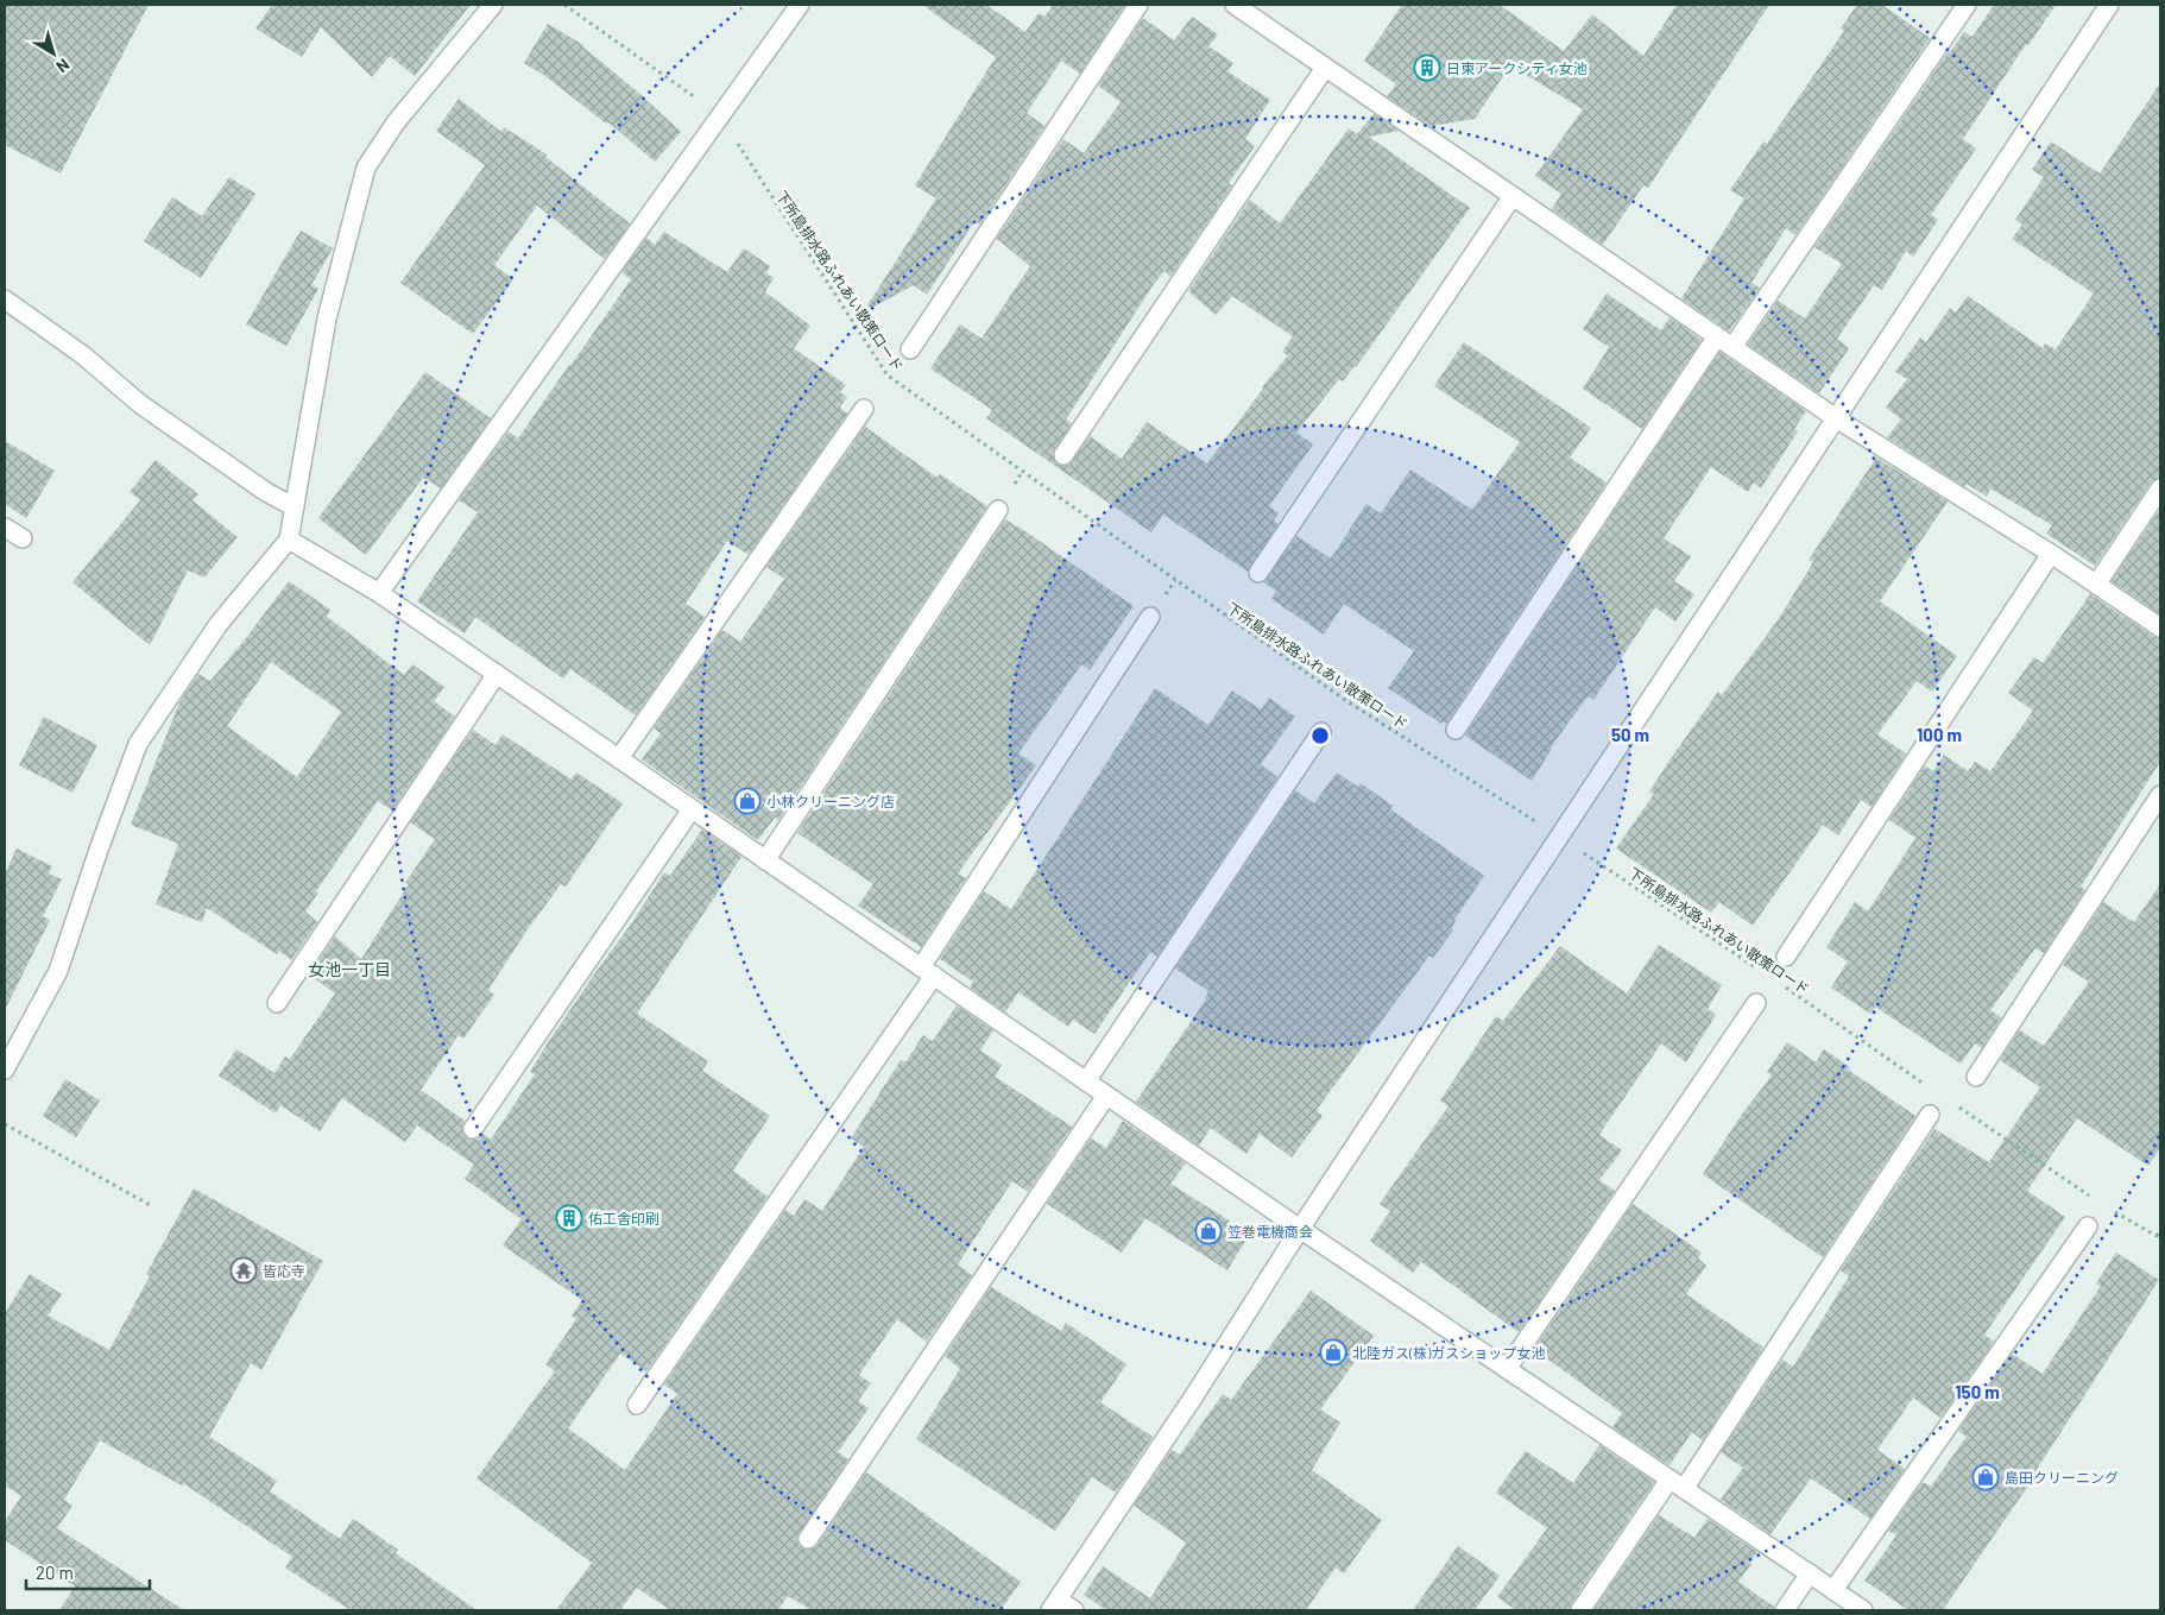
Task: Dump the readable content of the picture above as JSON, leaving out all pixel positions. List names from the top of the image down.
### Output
{
  "streets": {
    "path": ["下所島排水路ふれあい散策ロード"]
  },
  "districts": ["女池一丁目"],
  "places": {
    "building": ["日東アークシティ女池", "佑工舎印刷"],
    "shop": [
      "小林クリーニング店",
      "笠巻電機商会",
      "北陸ガス(株)ガスショップ女池",
      "島田クリーニング"
    ],
    "temple": ["皆応寺"]
  },
  "scale_bar": "20 m",
  "north": "bottom right",
  "rings": ["50 m", "100 m", "150 m"]
}
